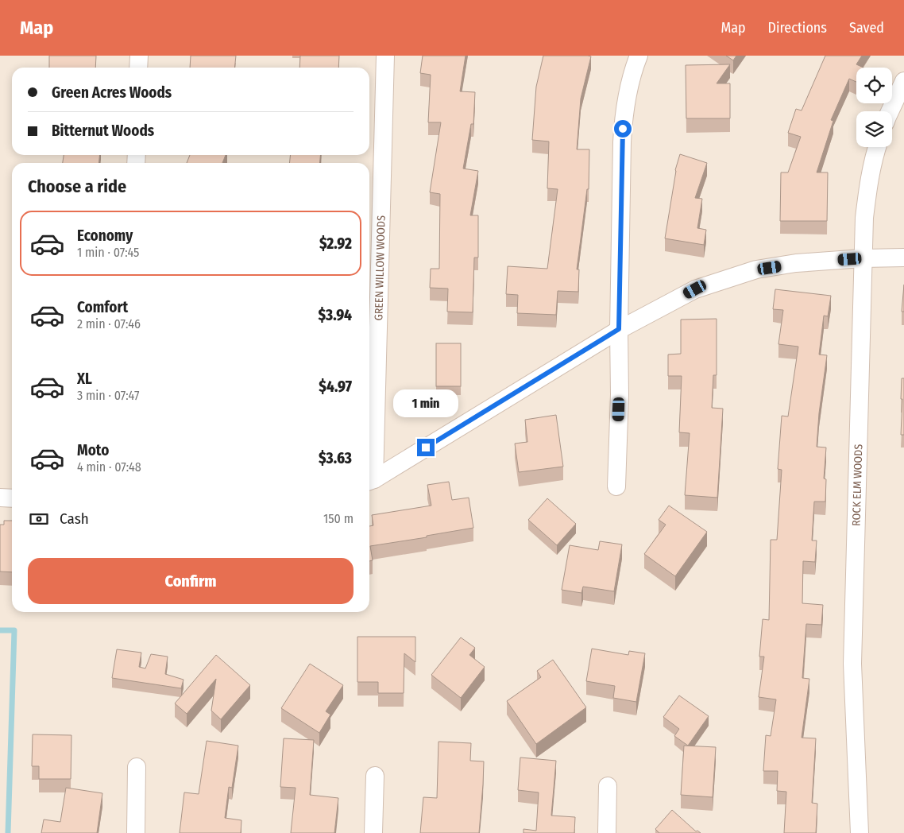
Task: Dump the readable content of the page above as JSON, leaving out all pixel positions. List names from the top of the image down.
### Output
{
  "streets": {
    "street": ["GREEN WILLOW WOODS", "ROCK ELM WOODS"]
  },
  "page": {
    "header": "Map",
    "nav": ["Map", "Directions", "Saved"],
    "banner": ["Green Acres Woods", "Bitternut Woods"],
    "heading": "Choose a ride",
    "list": [
      {
        "name": "Economy",
        "note": "1 min · 07:45",
        "value": "$2.92"
      },
      {
        "name": "Comfort",
        "note": "2 min · 07:46",
        "value": "$3.94"
      },
      {
        "name": "XL",
        "note": "3 min · 07:47",
        "value": "$4.97"
      },
      {
        "name": "Moto",
        "note": "4 min · 07:48",
        "value": "$3.63"
      }
    ],
    "bubble": "1 min",
    "pay": ["Cash", "150 m"],
    "buttons": "Confirm"
  }
}
